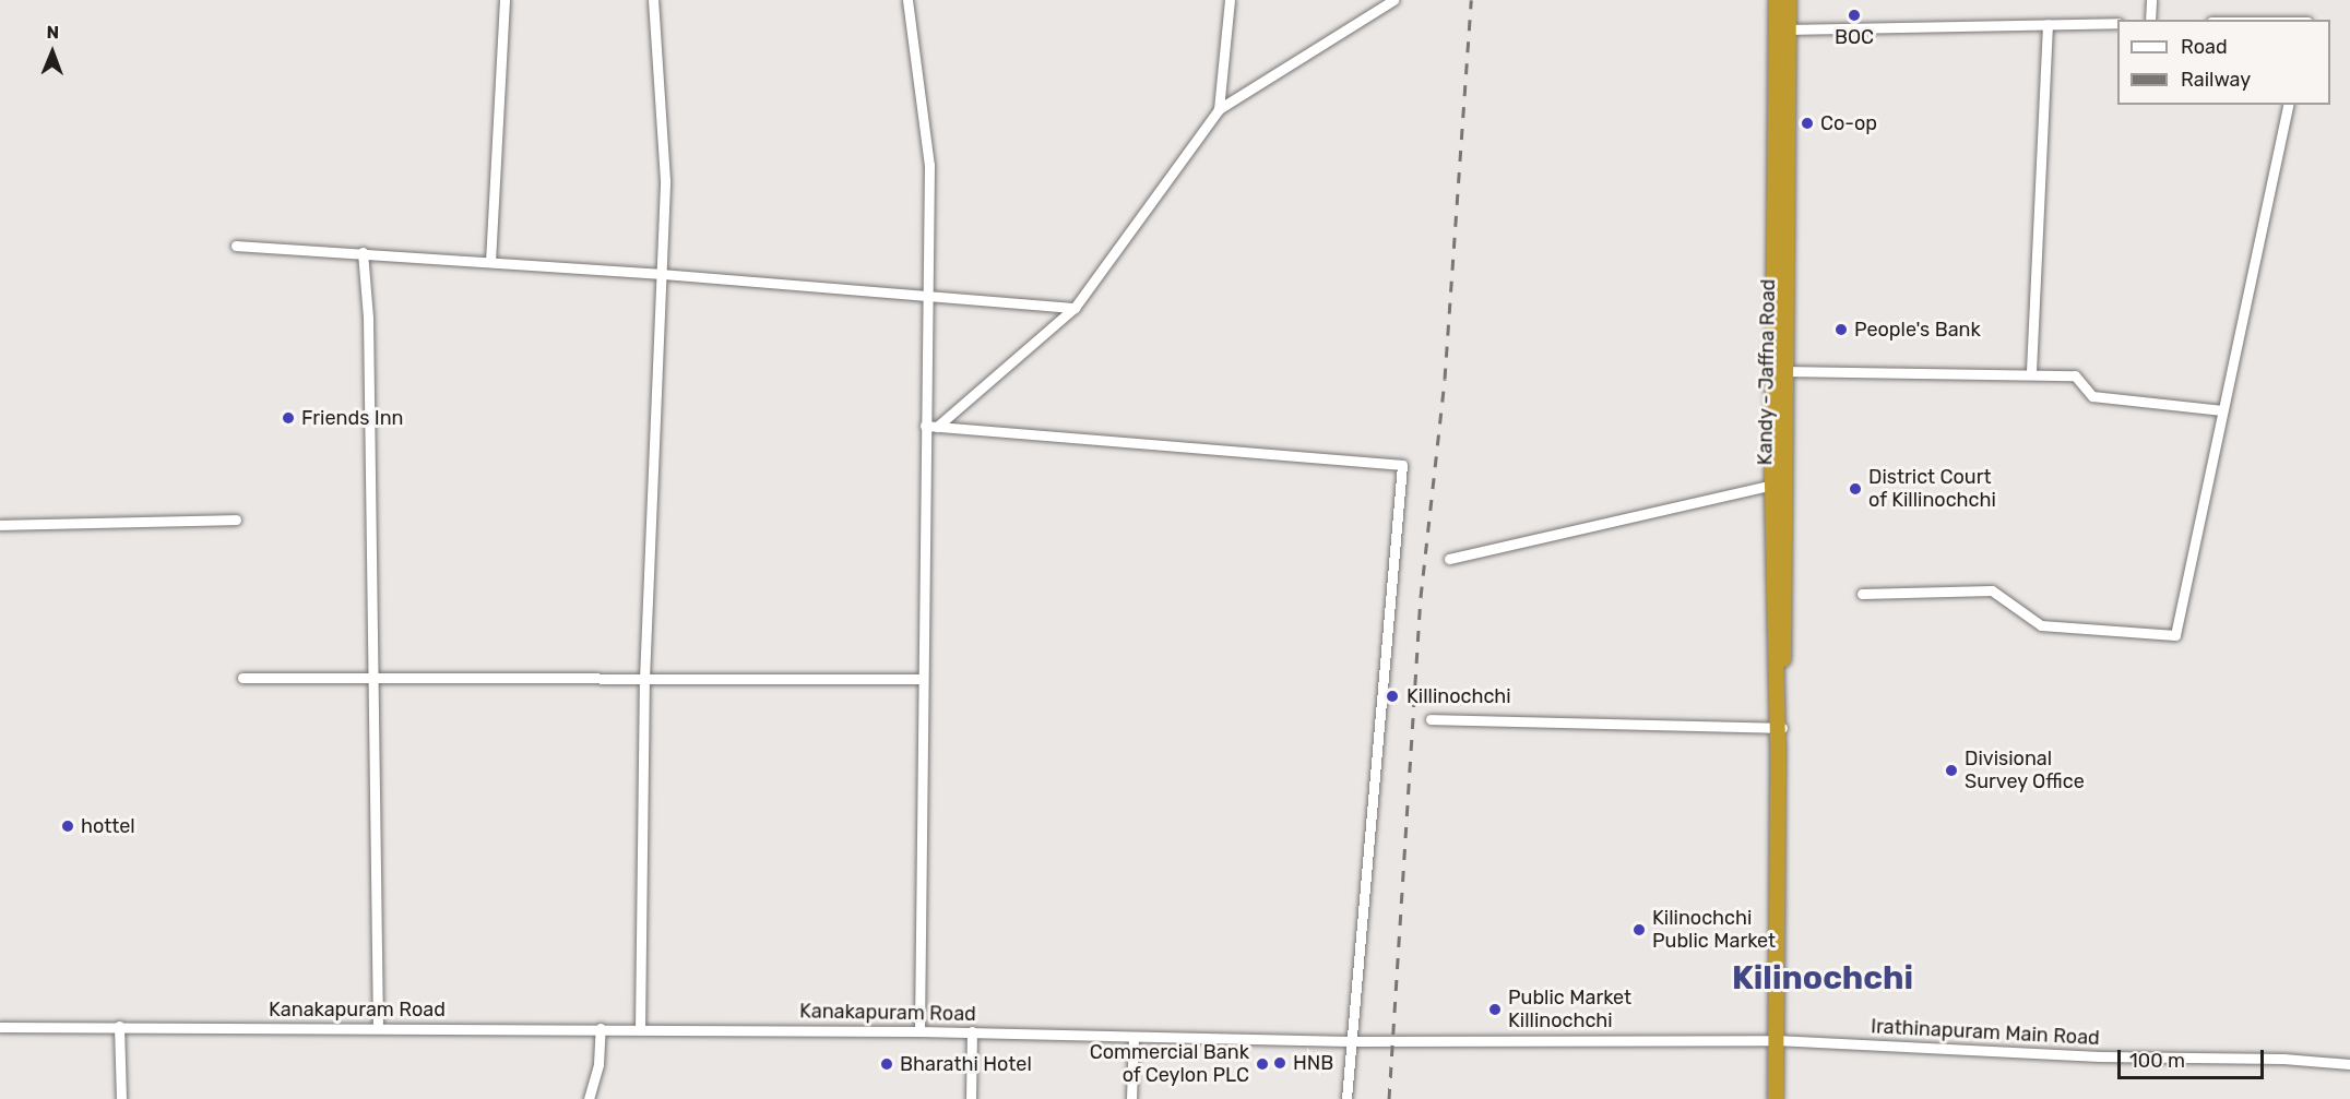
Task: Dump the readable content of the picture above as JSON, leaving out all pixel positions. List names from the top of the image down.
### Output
{
  "streets": {
    "highway": ["Kandy - Jaffna Road"],
    "street": ["Kanakapuram Road", "Irathinapuram Main Road"]
  },
  "crossings": [
    ["Kandy - Jaffna Road", "Kanakapuram Road"],
    ["Kandy - Jaffna Road", "Irathinapuram Main Road"],
    ["Kanakapuram Road", "Irathinapuram Main Road"]
  ],
  "districts": ["Kilinochchi"],
  "places": [
    "BOC",
    "Co-op",
    "People's Bank",
    "Friends Inn",
    "District Court of Killinochchi",
    "Killinochchi",
    "Divisional Survey Office",
    "hottel",
    "Kilinochchi Public Market",
    "Public Market Killinochchi",
    "HNB",
    "Bharathi Hotel",
    "Commercial Bank of Ceylon PLC"
  ],
  "legend": ["Road", "Railway"],
  "scale_bar": "100 m",
  "north": "top"
}
